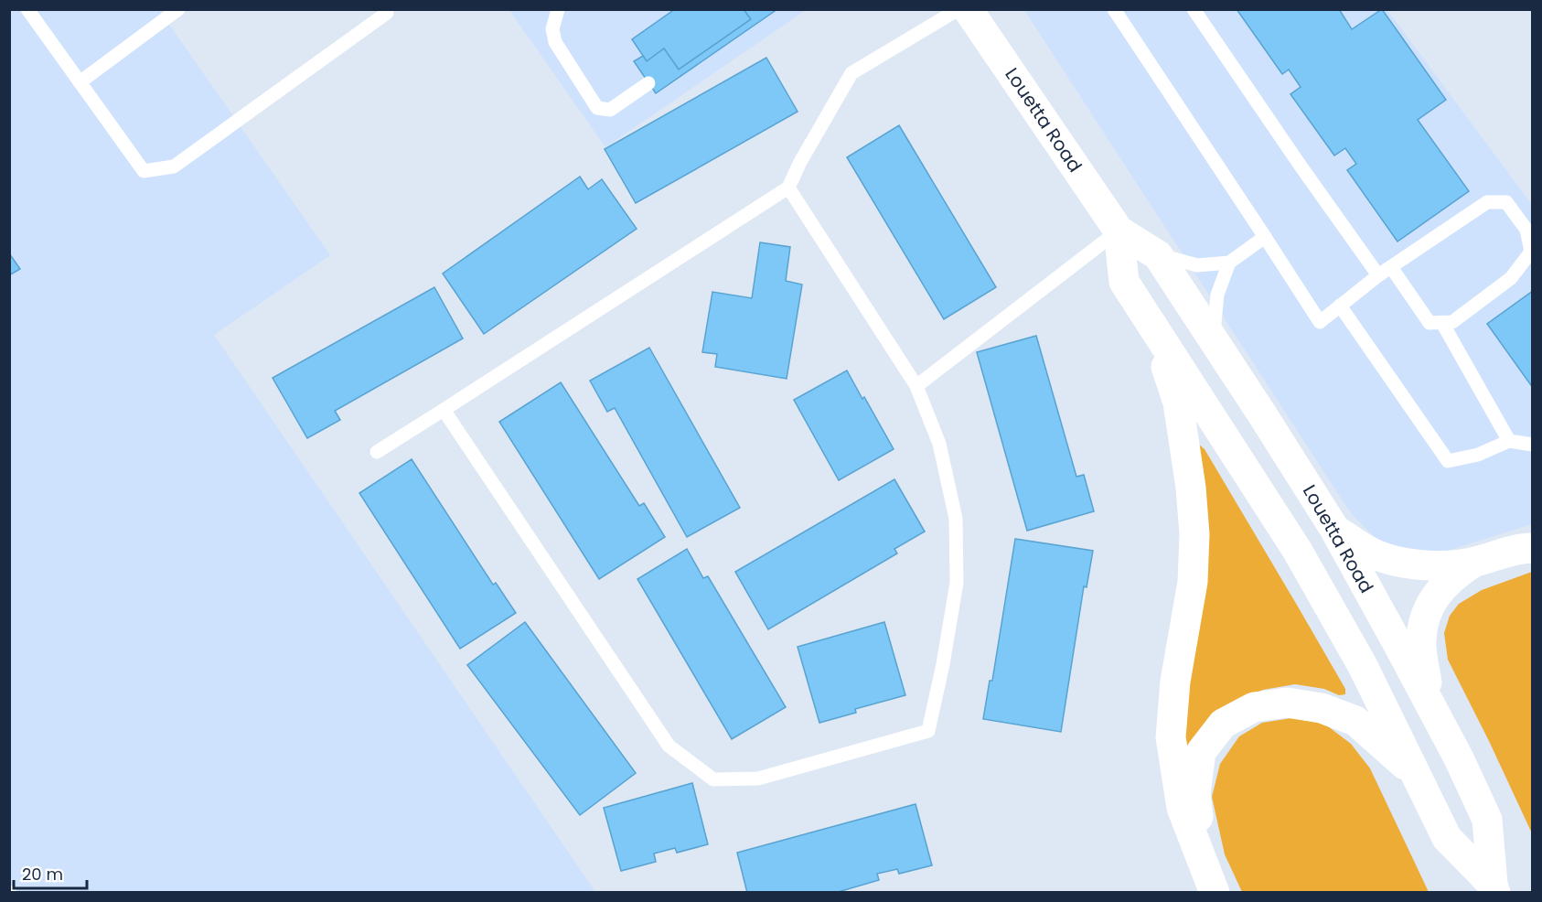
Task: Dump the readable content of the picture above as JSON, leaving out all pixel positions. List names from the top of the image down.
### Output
{
  "streets": {
    "main road": ["Louetta Road"]
  },
  "scale_bar": "20 m"
}
